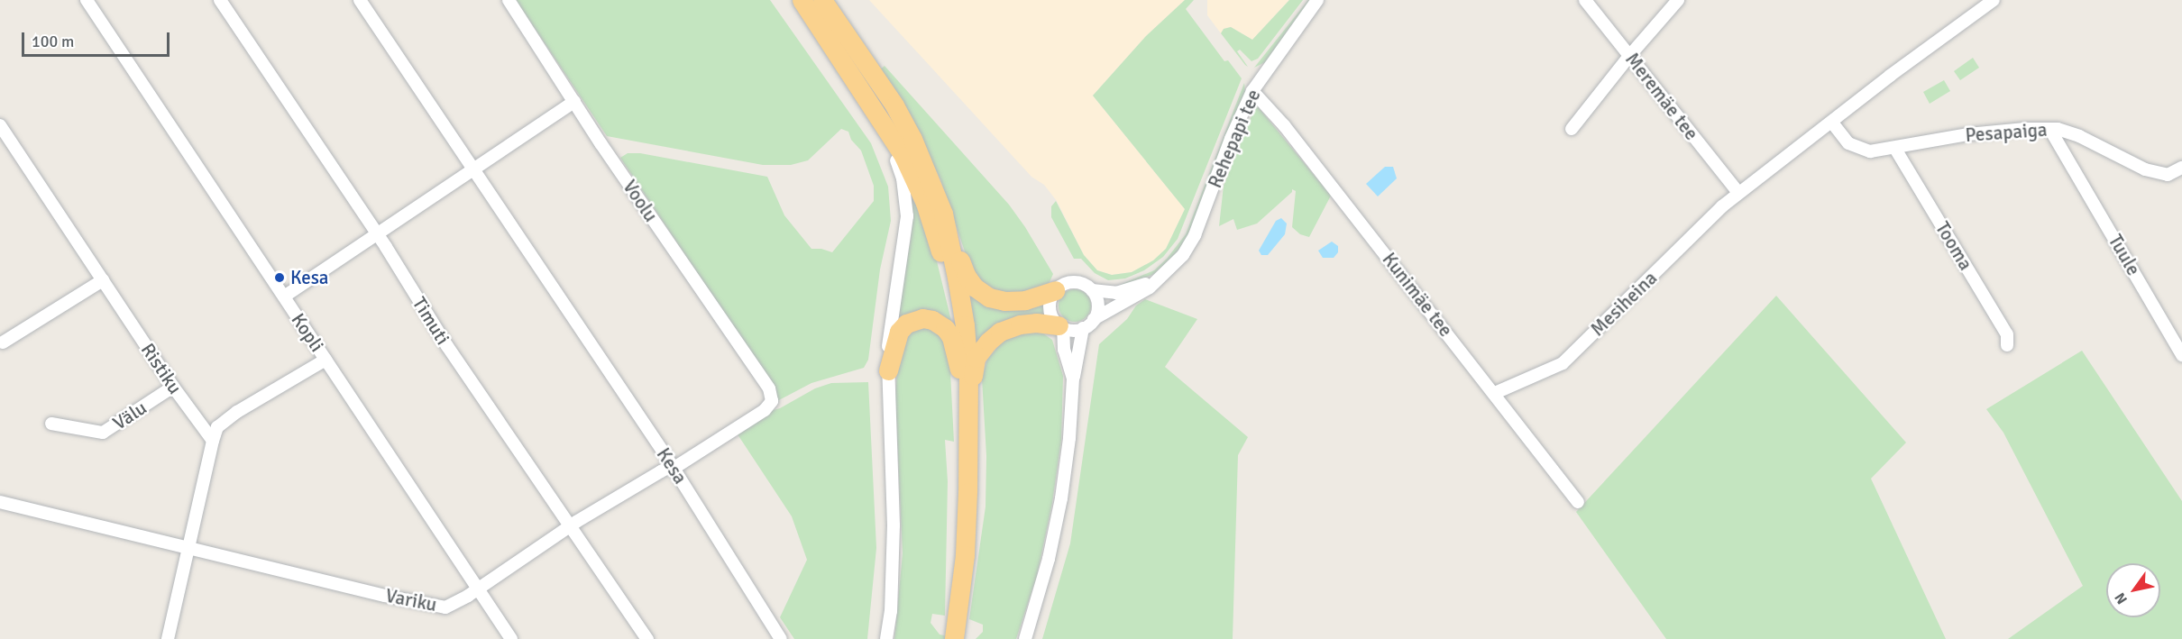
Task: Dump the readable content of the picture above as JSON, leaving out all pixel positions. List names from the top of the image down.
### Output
{
  "streets": {
    "street": [
      "Meremäe tee",
      "Pesapaiga",
      "Rehepapi tee",
      "Voolu",
      "Tooma",
      "Tuule",
      "Kunimäe tee",
      "Mesiheina",
      "Timuti",
      "Kopli",
      "Ristiku",
      "Välu",
      "Kesa",
      "Variku"
    ]
  },
  "crossings": [
    ["Meremäe tee", "Mesiheina"],
    ["Pesapaiga", "Tooma"],
    ["Pesapaiga", "Tuule"],
    ["Rehepapi tee", "Kunimäe tee"],
    ["Voolu", "Variku"],
    ["Kunimäe tee", "Mesiheina"],
    ["Timuti", "Variku"],
    ["Kopli", "Variku"],
    ["Ristiku", "Välu"],
    ["Kesa", "Variku"]
  ],
  "places": ["Kesa"],
  "scale_bar": "100 m",
  "north": "bottom left"
}
